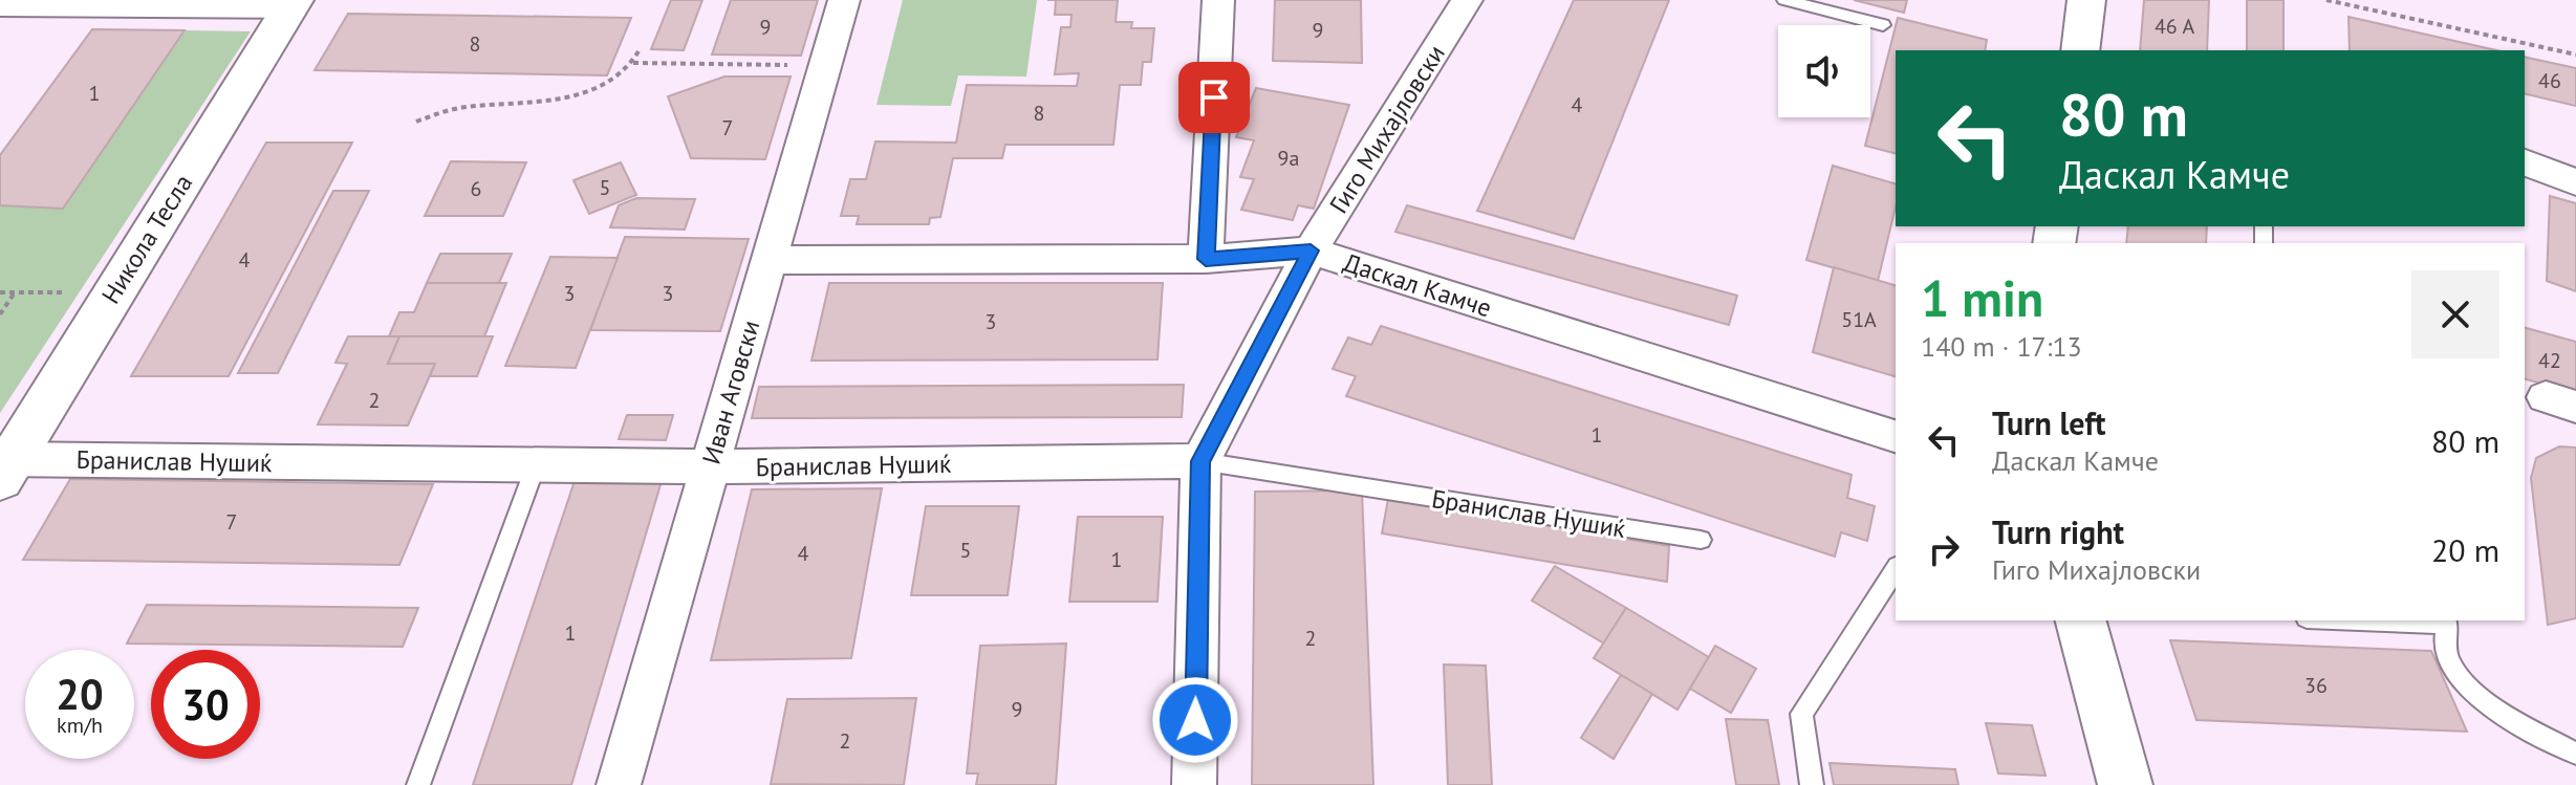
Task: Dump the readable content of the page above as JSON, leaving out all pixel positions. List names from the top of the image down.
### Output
{
  "streets": {
    "street": [
      "Гиго Михајловски",
      "Никола Тесла",
      "Даскал Камче",
      "Иван Аговски",
      "Бранислав Нушиќ"
    ]
  },
  "crossings": [
    ["Гиго Михајловски", "Даскал Камче"],
    ["Гиго Михајловски", "Бранислав Нушиќ"],
    ["Никола Тесла", "Бранислав Нушиќ"],
    ["Даскал Камче", "Иван Аговски"],
    ["Иван Аговски", "Бранислав Нушиќ"]
  ],
  "house_numbers": [
    "46 А",
    "9",
    "9",
    "8",
    "46",
    "1",
    "4",
    "8",
    "7",
    "9a",
    "5",
    "6",
    "4",
    "3",
    "3",
    "51A",
    "3",
    "42",
    "2",
    "1",
    "7",
    "5",
    "4",
    "1",
    "1",
    "2",
    "36",
    "9",
    "2"
  ],
  "page": {
    "turn": ["80 m", "Даскал Камче"],
    "heading": ["1 min", "140 m · 17:13"],
    "list": [
      {
        "name": "Turn left",
        "note": "Даскал Камче",
        "value": "80 m"
      },
      {
        "name": "Turn right",
        "note": "Гиго Михајловски",
        "value": "20 m"
      }
    ],
    "speed": "20 km/h",
    "limit": "30"
  }
}
